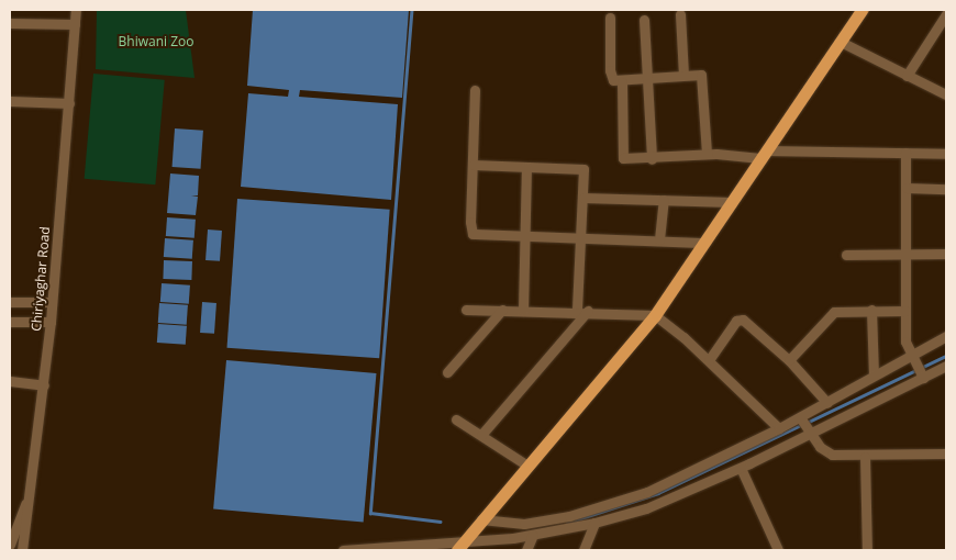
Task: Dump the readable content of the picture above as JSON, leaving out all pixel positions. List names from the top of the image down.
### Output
{
  "streets": {
    "street": ["Chiriyaghar Road"]
  },
  "parks": ["Bhiwani Zoo"]
}
